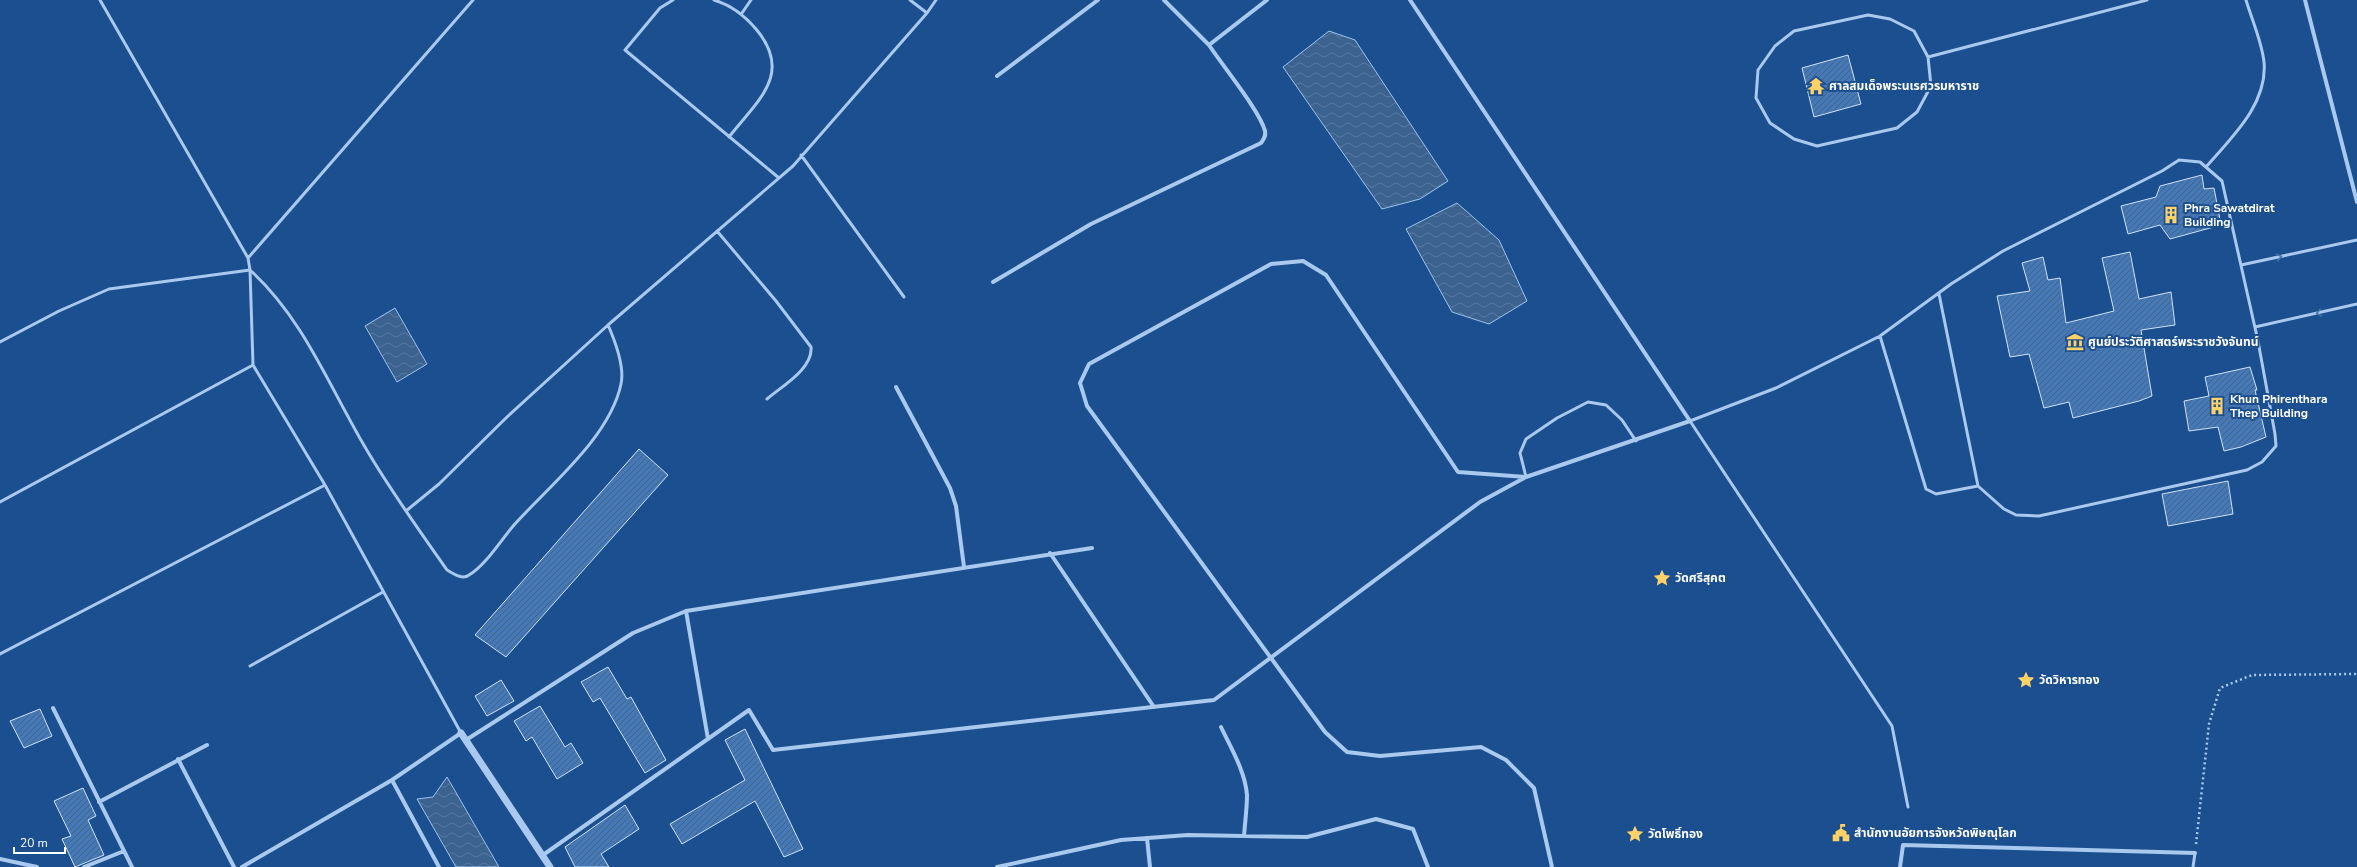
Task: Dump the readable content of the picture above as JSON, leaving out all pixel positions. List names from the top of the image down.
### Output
{
  "places": {
    "temple": ["ศาลสมเด็จพระนเรศวรมหาราช"],
    "building": ["Phra Sawatdirat Building", "Khun Phirenthara Thep Building"],
    "museum": ["ศูนย์ประวัติศาสตร์พระราชวังจันทน์"],
    "place": ["วัดศรีสุคต", "วัดวิหารทอง", "วัดโพธิ์ทอง"],
    "public building": ["สำนักงานอัยการจังหวัดพิษณุโลก"]
  },
  "scale_bar": "20 m"
}
